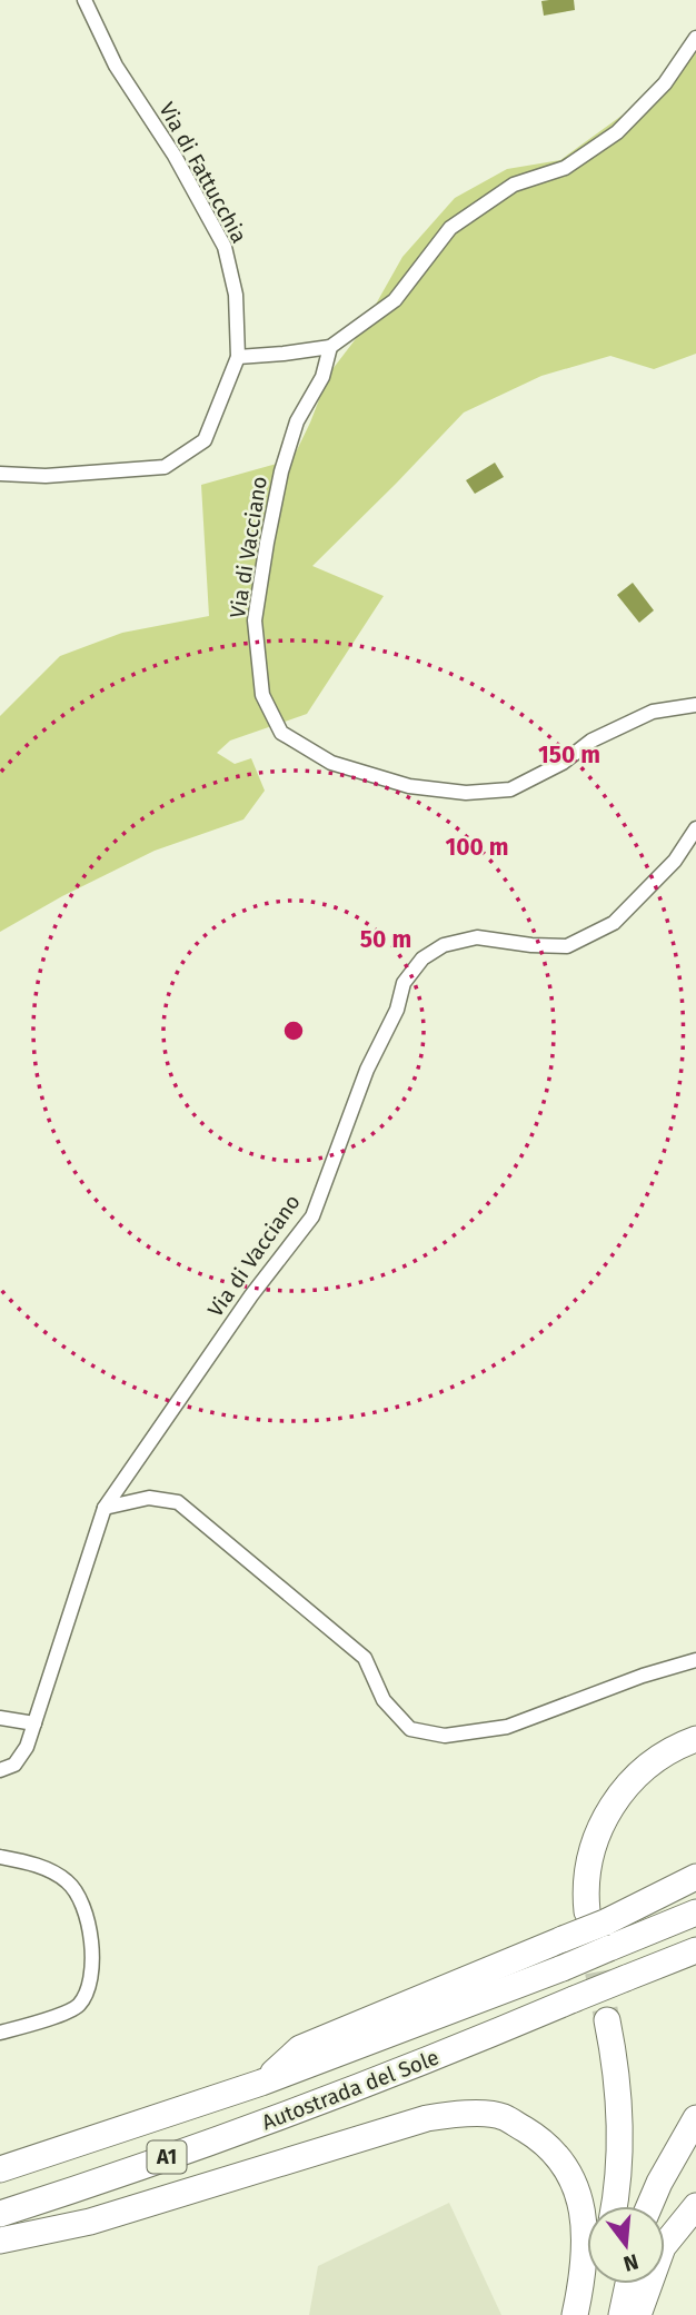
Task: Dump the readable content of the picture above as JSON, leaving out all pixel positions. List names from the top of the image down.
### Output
{
  "streets": {
    "highway": ["Autostrada del Sole", "A1"],
    "street": ["Via di Fattucchia", "Via di Vacciano"]
  },
  "north": "bottom",
  "rings": ["150 m", "100 m", "50 m"]
}
